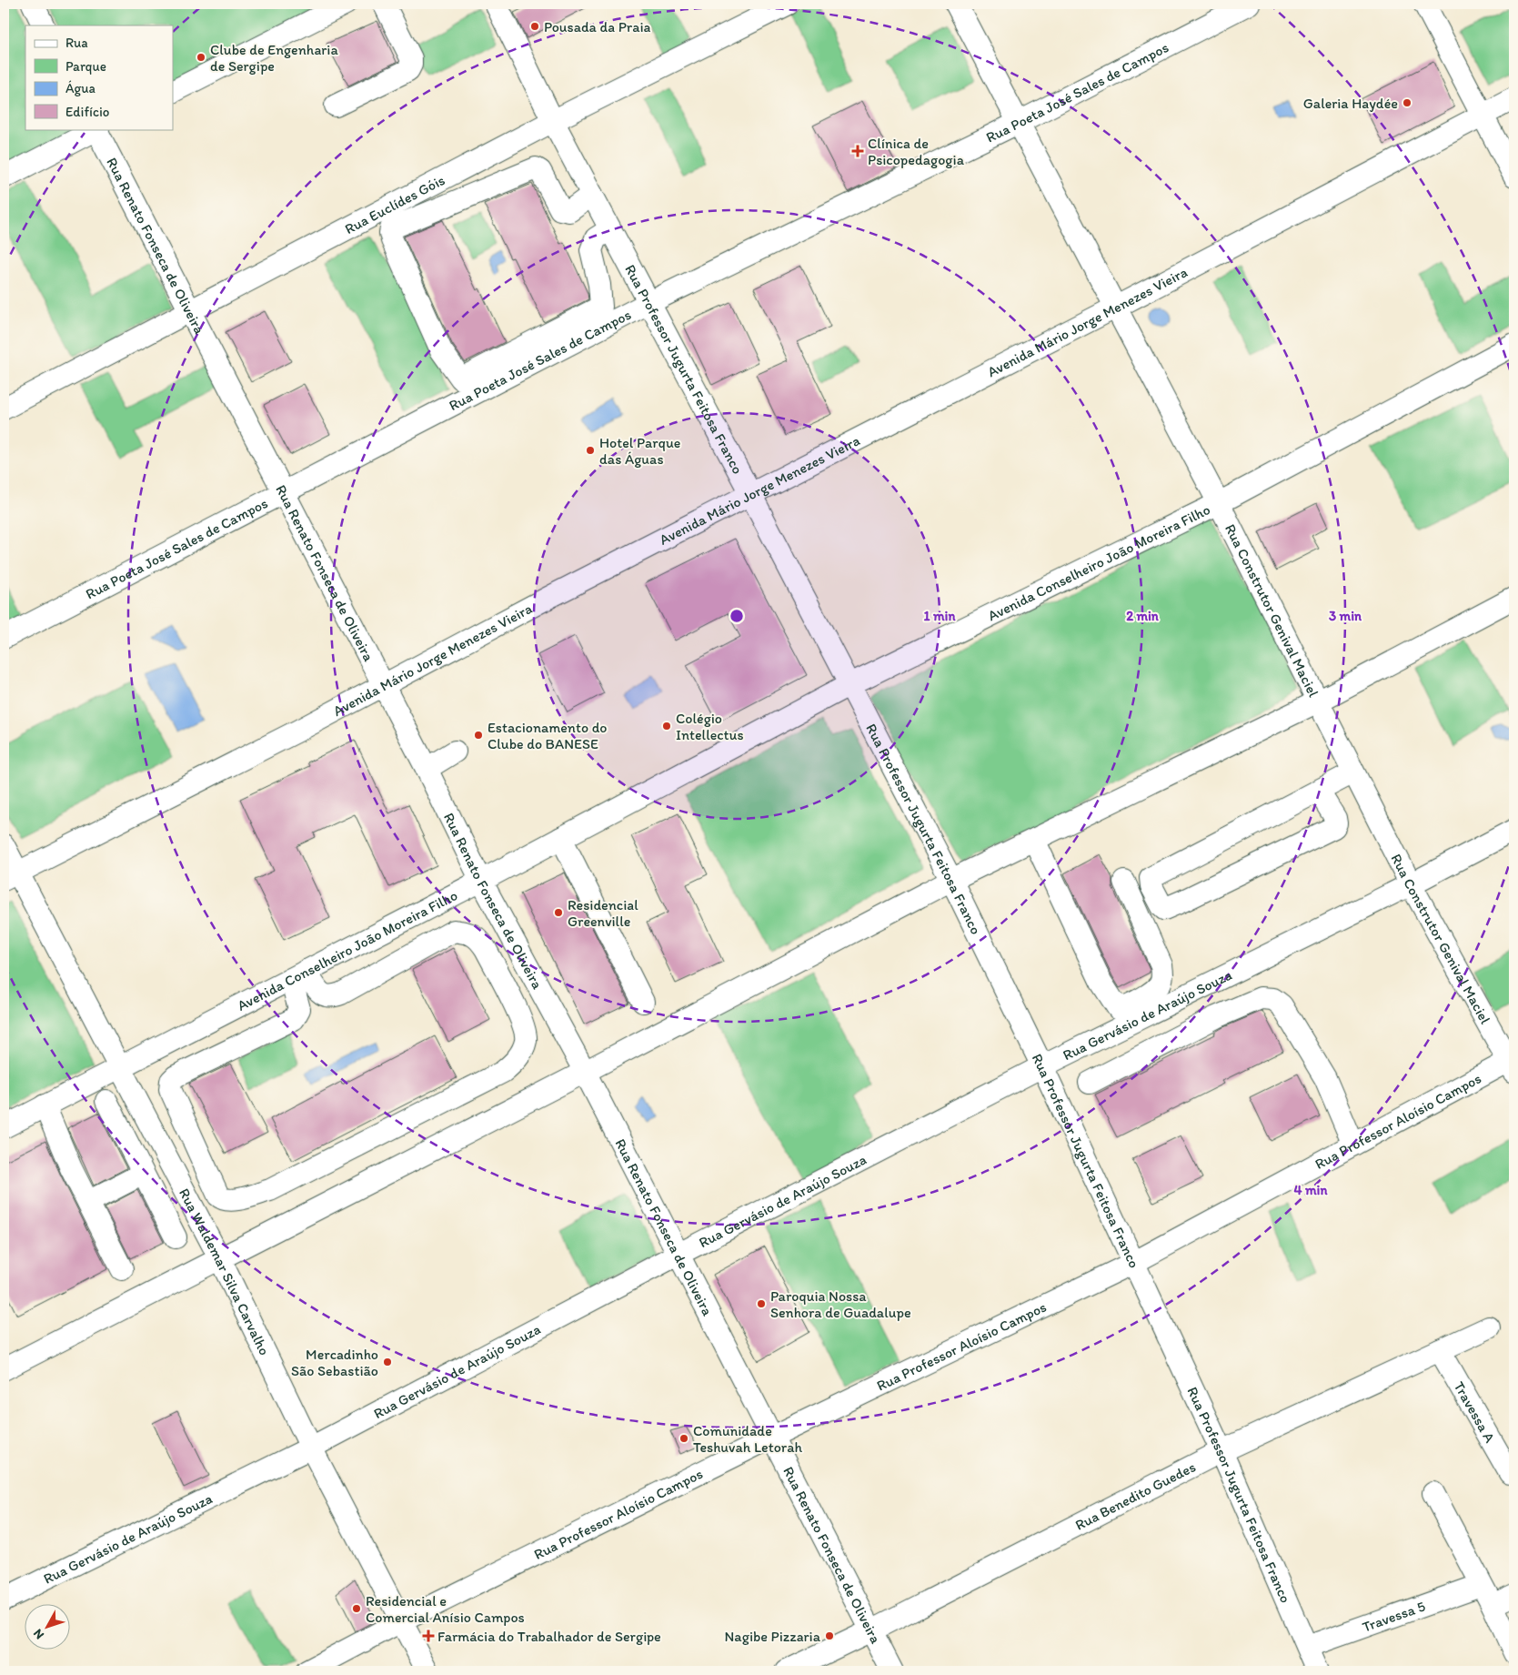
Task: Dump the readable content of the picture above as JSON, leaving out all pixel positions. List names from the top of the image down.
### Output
{
  "streets": {
    "street": [
      "Rua Poeta José Sales de Campos",
      "Rua Euclídes Góis",
      "Rua Renato Fonseca de Oliveira",
      "Avenida Mário Jorge Menezes Vieira",
      "Rua Professor Jugurta Feitosa Franco",
      "Avenida Conselheiro João Moreira Filho",
      "Rua Construtor Genival Maciel",
      "Rua Gervásio de Araújo Souza",
      "Rua Professor Aloísio Campos",
      "Rua Waldemar Silva Carvalho",
      "Travessa A",
      "Rua Benedito Guedes",
      "Travessa 5"
    ]
  },
  "crossings": [
    ["Rua Poeta José Sales de Campos", "Rua Renato Fonseca de Oliveira"],
    ["Rua Poeta José Sales de Campos", "Rua Professor Jugurta Feitosa Franco"],
    ["Rua Poeta José Sales de Campos", "Rua Construtor Genival Maciel"],
    ["Rua Euclídes Góis", "Rua Renato Fonseca de Oliveira"],
    ["Rua Euclídes Góis", "Rua Professor Jugurta Feitosa Franco"],
    ["Rua Renato Fonseca de Oliveira", "Avenida Mário Jorge Menezes Vieira"],
    ["Rua Renato Fonseca de Oliveira", "Avenida Conselheiro João Moreira Filho"],
    ["Rua Renato Fonseca de Oliveira", "Rua Gervásio de Araújo Souza"],
    ["Rua Renato Fonseca de Oliveira", "Rua Professor Aloísio Campos"],
    ["Rua Renato Fonseca de Oliveira", "Rua Benedito Guedes"],
    ["Avenida Mário Jorge Menezes Vieira", "Rua Professor Jugurta Feitosa Franco"],
    ["Avenida Mário Jorge Menezes Vieira", "Rua Construtor Genival Maciel"],
    ["Avenida Mário Jorge Menezes Vieira", "Rua Waldemar Silva Carvalho"],
    ["Rua Professor Jugurta Feitosa Franco", "Avenida Conselheiro João Moreira Filho"],
    ["Rua Professor Jugurta Feitosa Franco", "Rua Gervásio de Araújo Souza"],
    ["Rua Professor Jugurta Feitosa Franco", "Rua Professor Aloísio Campos"],
    ["Rua Professor Jugurta Feitosa Franco", "Rua Benedito Guedes"],
    ["Rua Professor Jugurta Feitosa Franco", "Travessa 5"],
    ["Avenida Conselheiro João Moreira Filho", "Rua Construtor Genival Maciel"],
    ["Avenida Conselheiro João Moreira Filho", "Rua Waldemar Silva Carvalho"],
    ["Rua Construtor Genival Maciel", "Rua Gervásio de Araújo Souza"],
    ["Rua Construtor Genival Maciel", "Rua Professor Aloísio Campos"],
    ["Rua Gervásio de Araújo Souza", "Rua Waldemar Silva Carvalho"],
    ["Rua Professor Aloísio Campos", "Rua Waldemar Silva Carvalho"],
    ["Travessa A", "Rua Benedito Guedes"]
  ],
  "places": {
    "other": [
      "Pousada da Praia",
      "Clube de Engenharia de Sergipe",
      "Galeria Haydée",
      "Hotel Parque das Águas",
      "Colégio Intellectus",
      "Estacionamento do Clube do BANESE",
      "Residencial Greenville",
      "Paroquia Nossa Senhora de Guadalupe",
      "Mercadinho São Sebastião",
      "Comunidade Teshuvah Letorah",
      "Residencial e Comercial Anísio Campos",
      "Nagibe Pizzaria"
    ],
    "health": ["Clínica de Psicopedagogia", "Farmácia do Trabalhador de Sergipe"]
  },
  "legend": [
    "Rua",
    "Parque",
    "Água",
    "Edifício"
  ],
  "north": "bottom left",
  "rings": [
    "1 min",
    "2 min",
    "3 min",
    "4 min"
  ]
}
